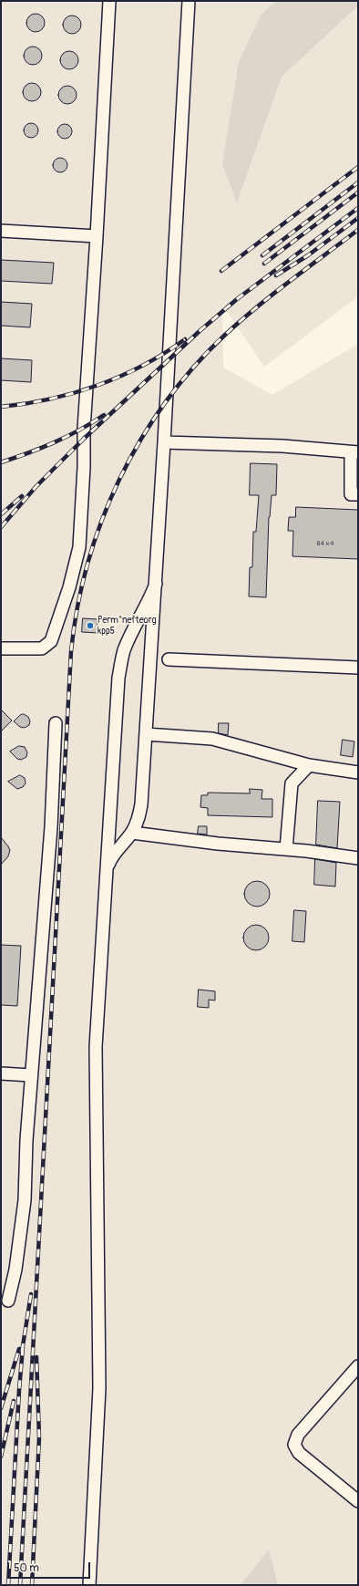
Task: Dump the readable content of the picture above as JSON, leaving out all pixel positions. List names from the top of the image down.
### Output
{
  "places": ["Perm\"nefteorg kpp5"],
  "house_numbers": ["84 к4"],
  "scale_bar": "50 m"
}
